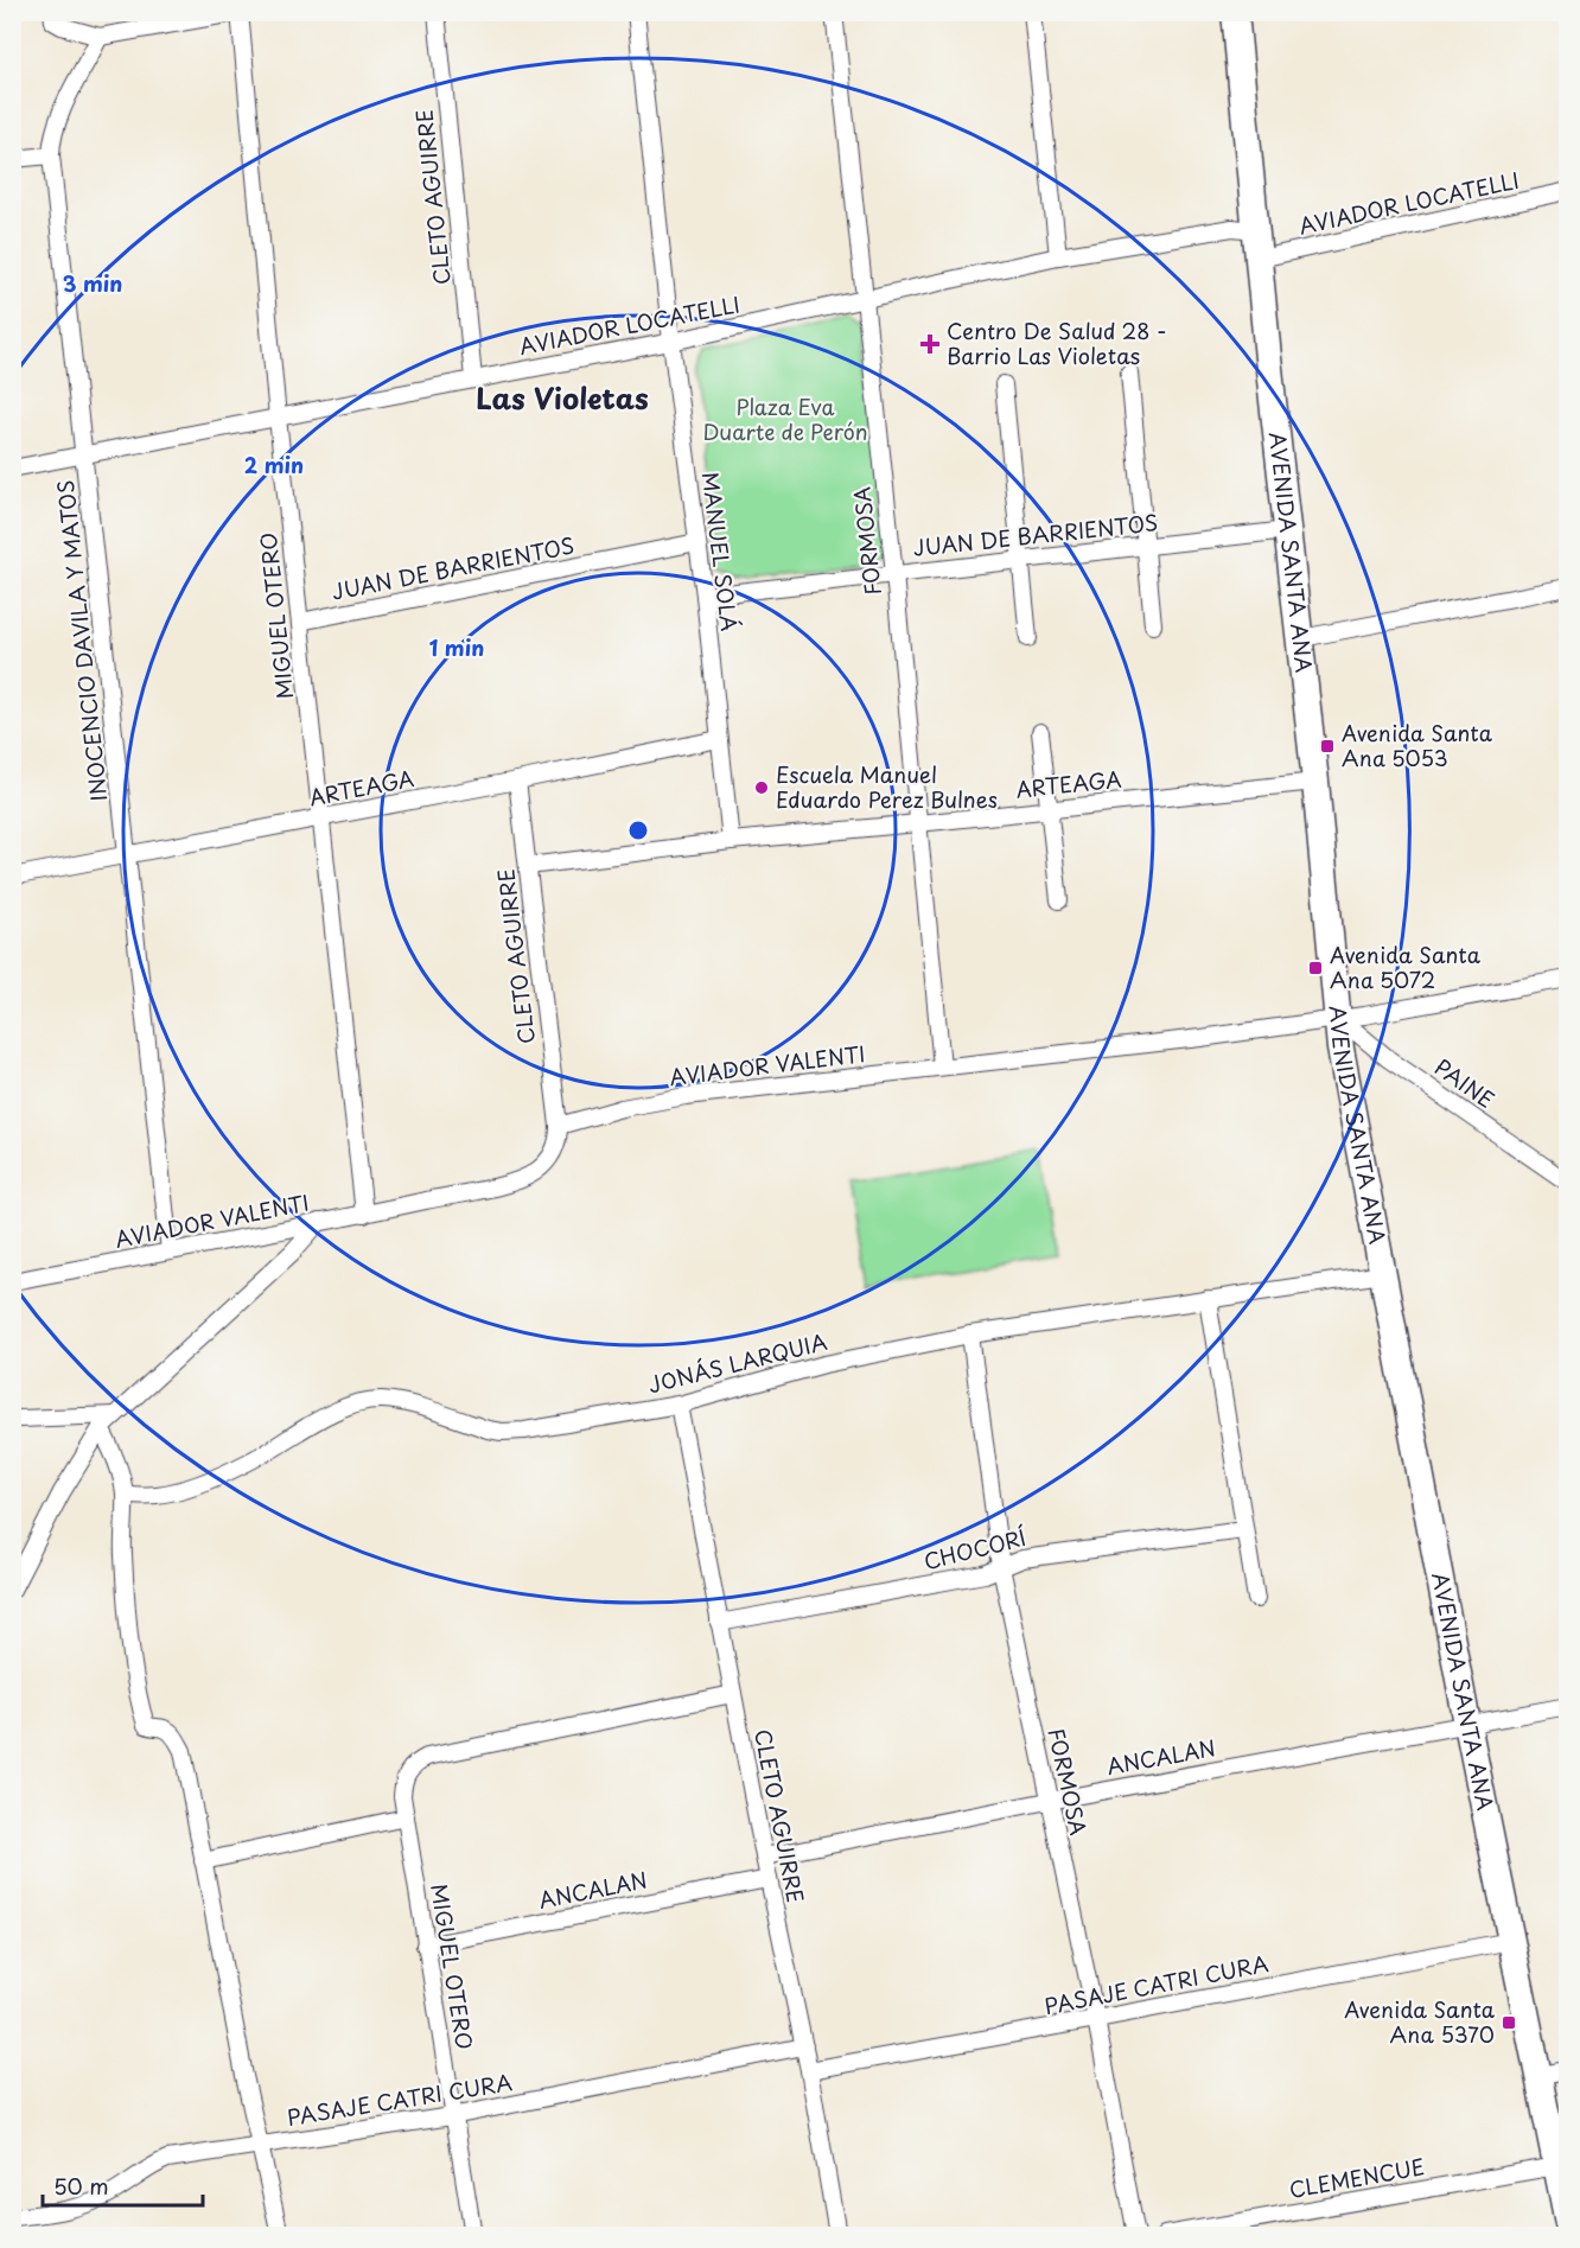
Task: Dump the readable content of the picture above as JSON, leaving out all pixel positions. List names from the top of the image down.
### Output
{
  "streets": {
    "main road": ["AVENIDA SANTA ANA"],
    "street": [
      "CLETO AGUIRRE",
      "AVIADOR LOCATELLI",
      "JUAN DE BARRIENTOS",
      "FORMOSA",
      "MANUEL SOLÁ",
      "MIGUEL OTERO",
      "INOCENCIO DAVILA Y MATOS",
      "ARTEAGA",
      "AVIADOR VALENTI",
      "PAINE",
      "JONÁS LARQUIA",
      "CHOCORÍ",
      "ANCALAN",
      "PASAJE CATRI CURA",
      "CLEMENCUE"
    ]
  },
  "crossings": [
    ["CLETO AGUIRRE", "AVIADOR LOCATELLI"],
    ["CLETO AGUIRRE", "MIGUEL OTERO"],
    ["CLETO AGUIRRE", "ARTEAGA"],
    ["CLETO AGUIRRE", "AVIADOR VALENTI"],
    ["CLETO AGUIRRE", "JONÁS LARQUIA"],
    ["CLETO AGUIRRE", "CHOCORÍ"],
    ["CLETO AGUIRRE", "ANCALAN"],
    ["CLETO AGUIRRE", "PASAJE CATRI CURA"],
    ["AVIADOR LOCATELLI", "FORMOSA"],
    ["AVIADOR LOCATELLI", "MANUEL SOLÁ"],
    ["AVIADOR LOCATELLI", "AVENIDA SANTA ANA"],
    ["AVIADOR LOCATELLI", "MIGUEL OTERO"],
    ["AVIADOR LOCATELLI", "INOCENCIO DAVILA Y MATOS"],
    ["JUAN DE BARRIENTOS", "FORMOSA"],
    ["JUAN DE BARRIENTOS", "MANUEL SOLÁ"],
    ["JUAN DE BARRIENTOS", "AVENIDA SANTA ANA"],
    ["JUAN DE BARRIENTOS", "MIGUEL OTERO"],
    ["FORMOSA", "ARTEAGA"],
    ["FORMOSA", "AVIADOR VALENTI"],
    ["FORMOSA", "JONÁS LARQUIA"],
    ["FORMOSA", "CHOCORÍ"],
    ["FORMOSA", "ANCALAN"],
    ["FORMOSA", "PASAJE CATRI CURA"],
    ["MANUEL SOLÁ", "ARTEAGA"],
    ["AVENIDA SANTA ANA", "ARTEAGA"],
    ["AVENIDA SANTA ANA", "AVIADOR VALENTI"],
    ["AVENIDA SANTA ANA", "PAINE"],
    ["AVENIDA SANTA ANA", "JONÁS LARQUIA"],
    ["AVENIDA SANTA ANA", "ANCALAN"],
    ["AVENIDA SANTA ANA", "PASAJE CATRI CURA"],
    ["AVENIDA SANTA ANA", "CLEMENCUE"],
    ["MIGUEL OTERO", "ARTEAGA"],
    ["MIGUEL OTERO", "AVIADOR VALENTI"],
    ["MIGUEL OTERO", "ANCALAN"],
    ["MIGUEL OTERO", "PASAJE CATRI CURA"],
    ["INOCENCIO DAVILA Y MATOS", "ARTEAGA"],
    ["INOCENCIO DAVILA Y MATOS", "AVIADOR VALENTI"],
    ["AVIADOR VALENTI", "PAINE"]
  ],
  "districts": ["Las Violetas"],
  "parks": ["Plaza Eva Duarte de Perón"],
  "places": {
    "health": ["Centro De Salud 28 - Barrio Las Violetas"],
    "transit": ["Avenida Santa Ana 5053", "Avenida Santa Ana 5072", "Avenida Santa Ana 5370"],
    "other": ["Escuela Manuel Eduardo Perez Bulnes"]
  },
  "scale_bar": "50 m",
  "rings": ["3 min", "2 min", "1 min"]
}
